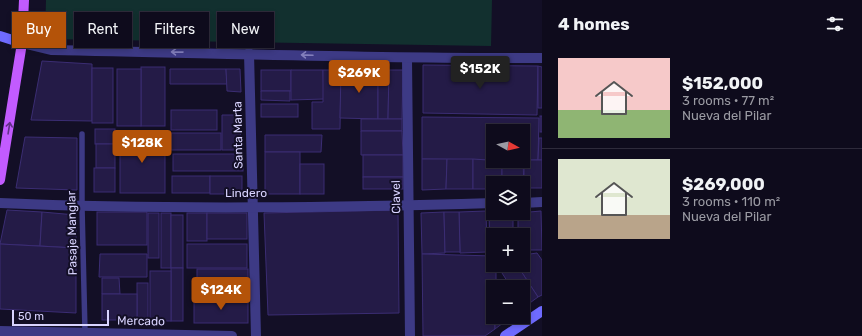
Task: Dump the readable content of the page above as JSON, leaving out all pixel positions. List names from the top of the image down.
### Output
{
  "streets": {
    "street": [
      "Santa Marta",
      "Lindero",
      "Clavel",
      "Mercado"
    ],
    "lane": ["Pasaje Manglar"]
  },
  "crossings": [
    ["Santa Marta", "Lindero"],
    ["Lindero", "Clavel"],
    ["Lindero", "Pasaje Manglar"],
    ["Pasaje Manglar", "Mercado"]
  ],
  "scale_bar": "50 m",
  "north": "right",
  "page": {
    "heading": "4 homes",
    "chip": [
      "Buy",
      "Rent",
      "Filters",
      "New"
    ],
    "list": [
      {
        "name": "$152,000",
        "note": "3 rooms · 77 m² · Nueva del Pilar"
      },
      {
        "name": "$269,000",
        "note": "3 rooms · 110 m² · Nueva del Pilar"
      }
    ],
    "price": [
      "$152K",
      "$269K",
      "$128K",
      "$124K"
    ],
    "map_buttons": ["+", "−"],
    "scale": "50 m"
  }
}
